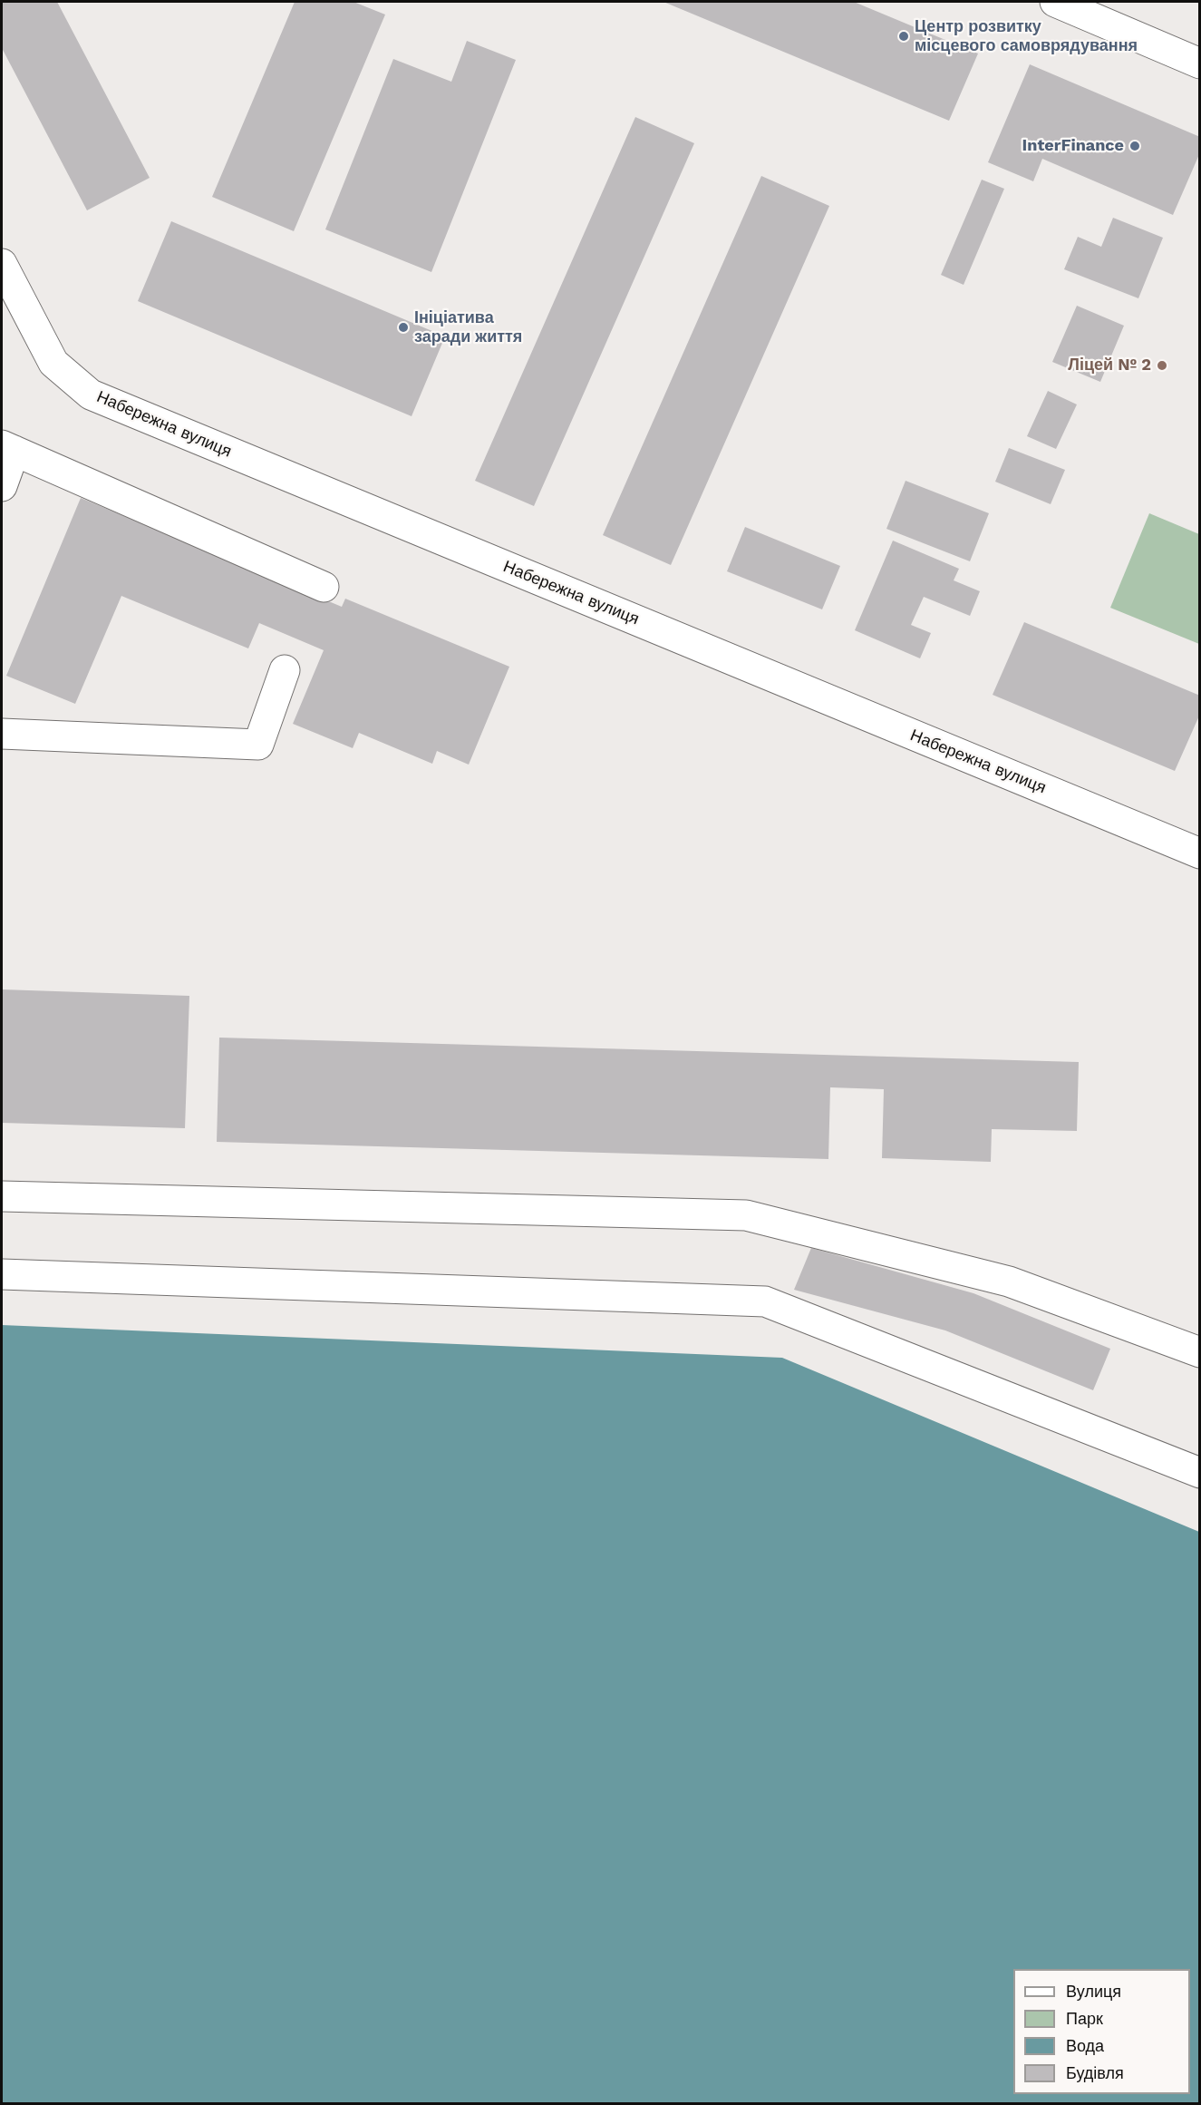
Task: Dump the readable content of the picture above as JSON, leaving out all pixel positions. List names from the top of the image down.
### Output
{
  "streets": {
    "street": ["Набережна вулиця"]
  },
  "places": [
    "Центр розвитку місцевого самоврядування",
    "InterFinance",
    "Ініціатива заради життя",
    "Ліцей № 2"
  ],
  "legend": [
    "Вулиця",
    "Парк",
    "Вода",
    "Будівля"
  ]
}
